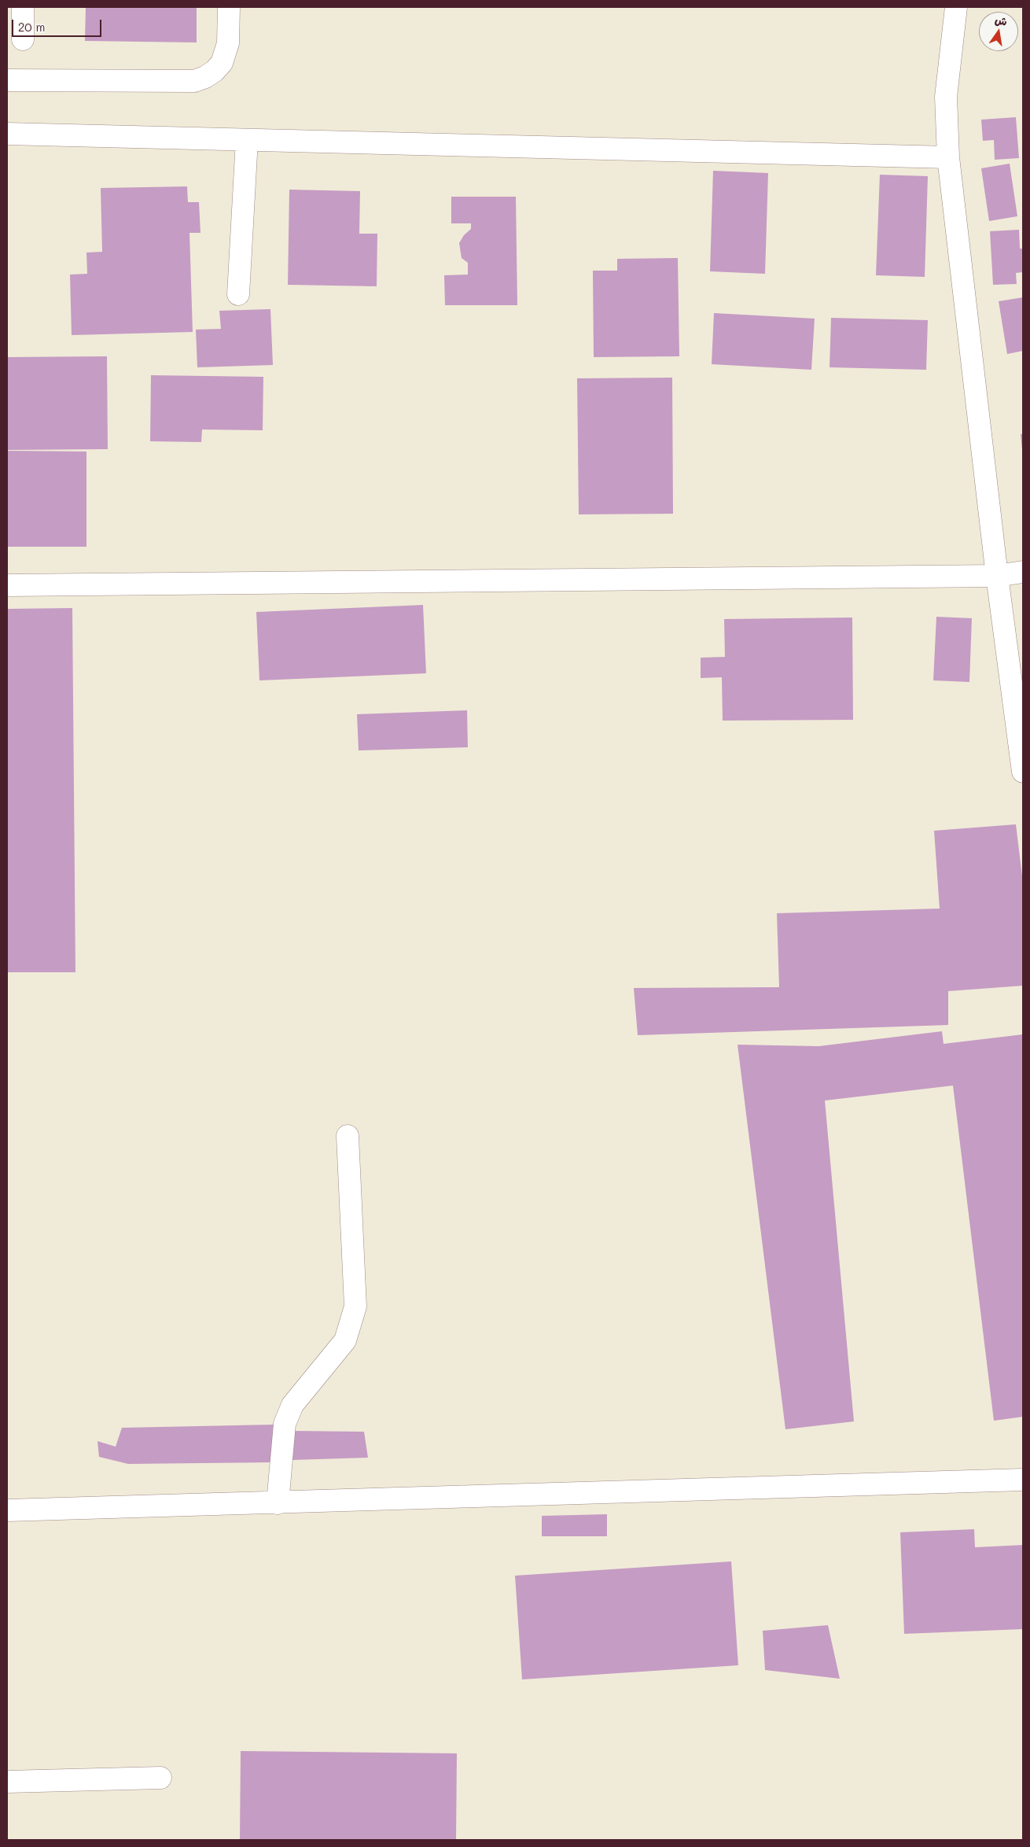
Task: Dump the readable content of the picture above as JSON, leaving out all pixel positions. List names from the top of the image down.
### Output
{
  "scale_bar": "20 m",
  "north": "top"
}
